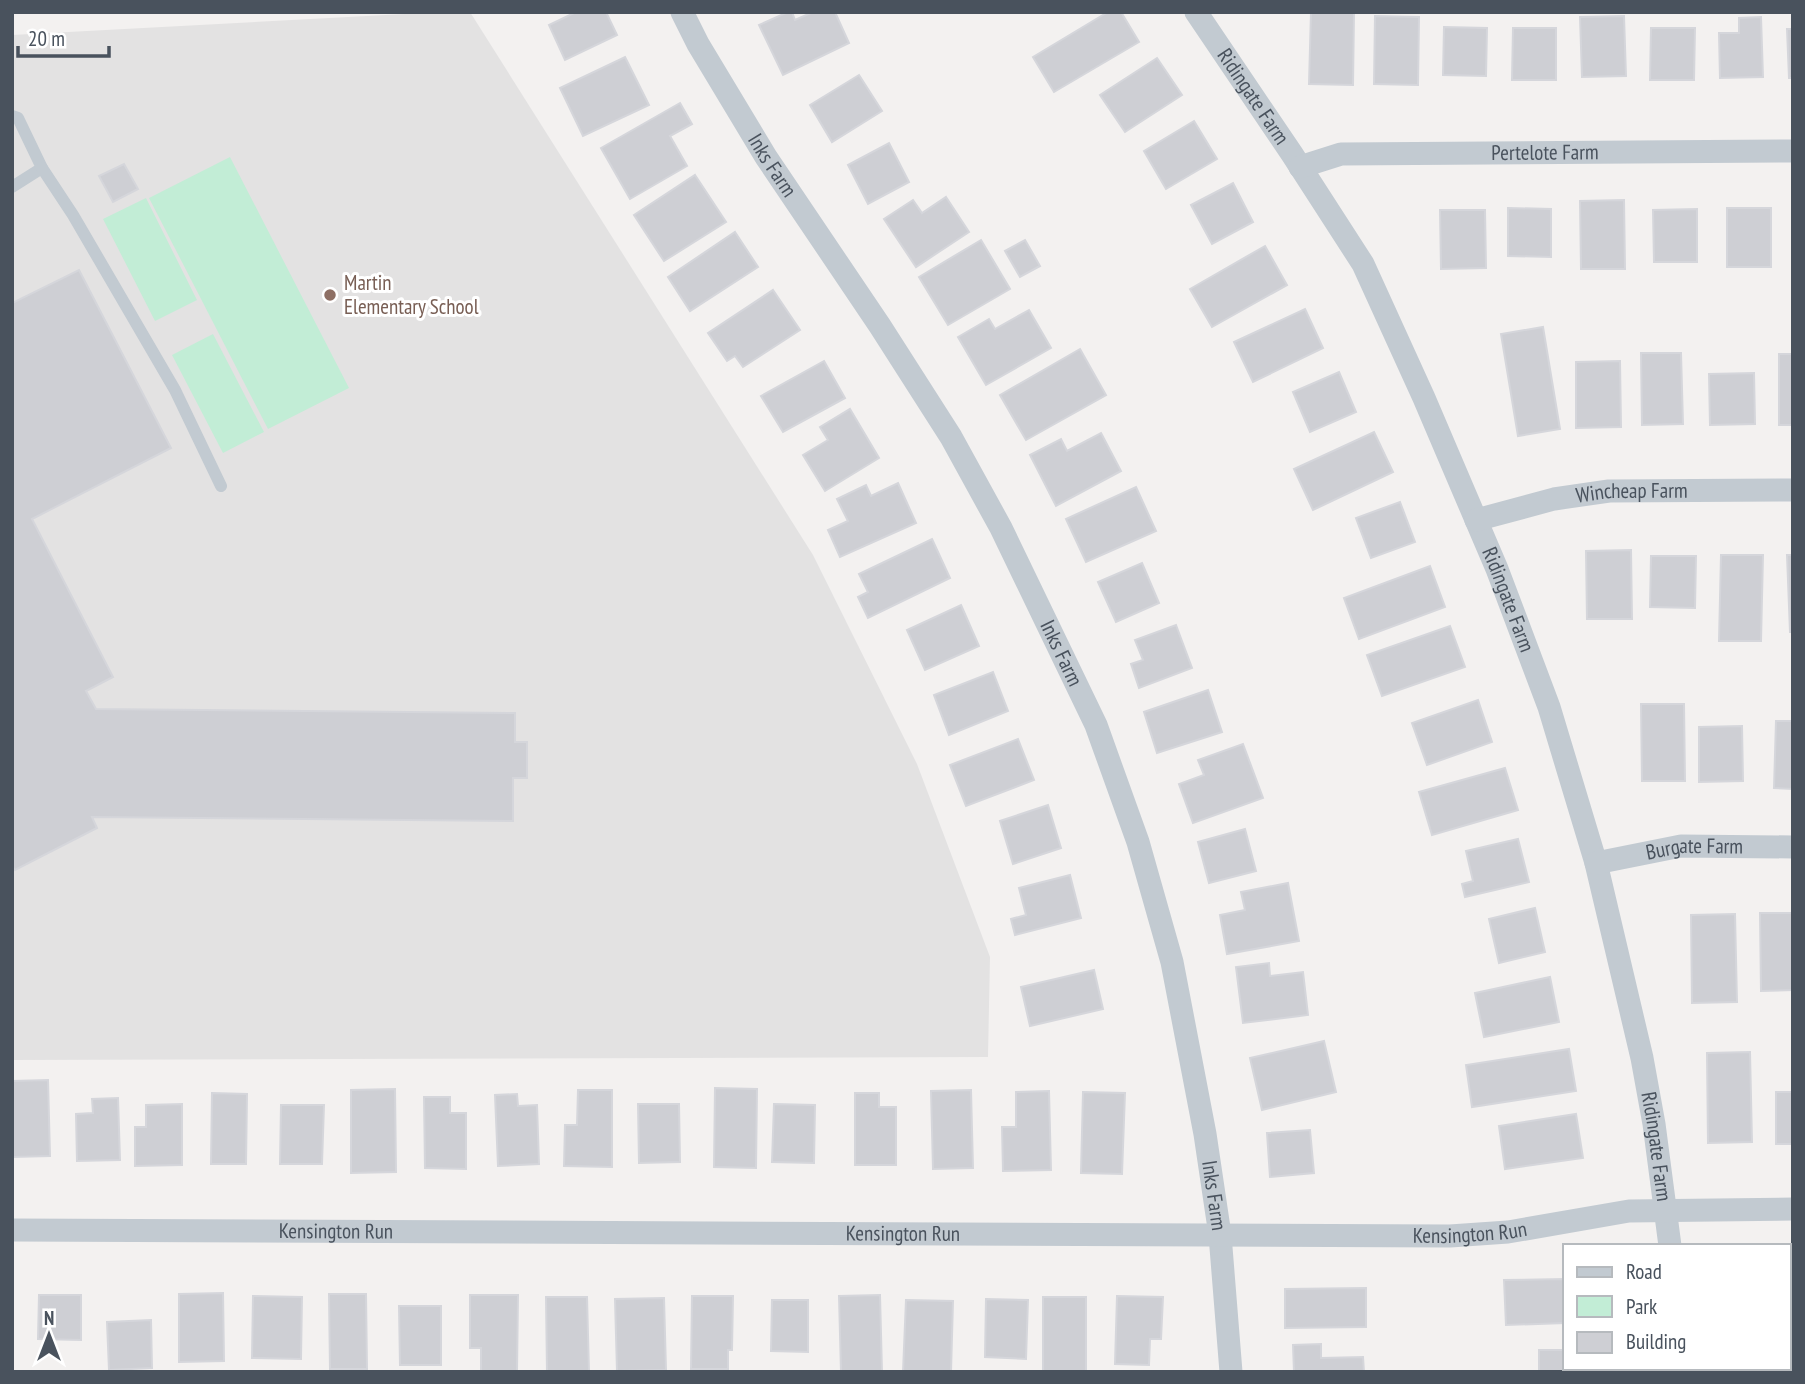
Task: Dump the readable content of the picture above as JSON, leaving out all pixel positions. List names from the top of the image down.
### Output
{
  "streets": {
    "street": [
      "Ridingate Farm",
      "Pertelote Farm",
      "Inks Farm",
      "Wincheap Farm",
      "Burgate Farm",
      "Kensington Run"
    ]
  },
  "crossings": [
    ["Ridingate Farm", "Pertelote Farm"],
    ["Ridingate Farm", "Wincheap Farm"],
    ["Ridingate Farm", "Burgate Farm"],
    ["Ridingate Farm", "Kensington Run"],
    ["Inks Farm", "Kensington Run"]
  ],
  "places": ["Martin Elementary School"],
  "legend": ["Road", "Park", "Building"],
  "scale_bar": "20 m",
  "north": "top"
}
